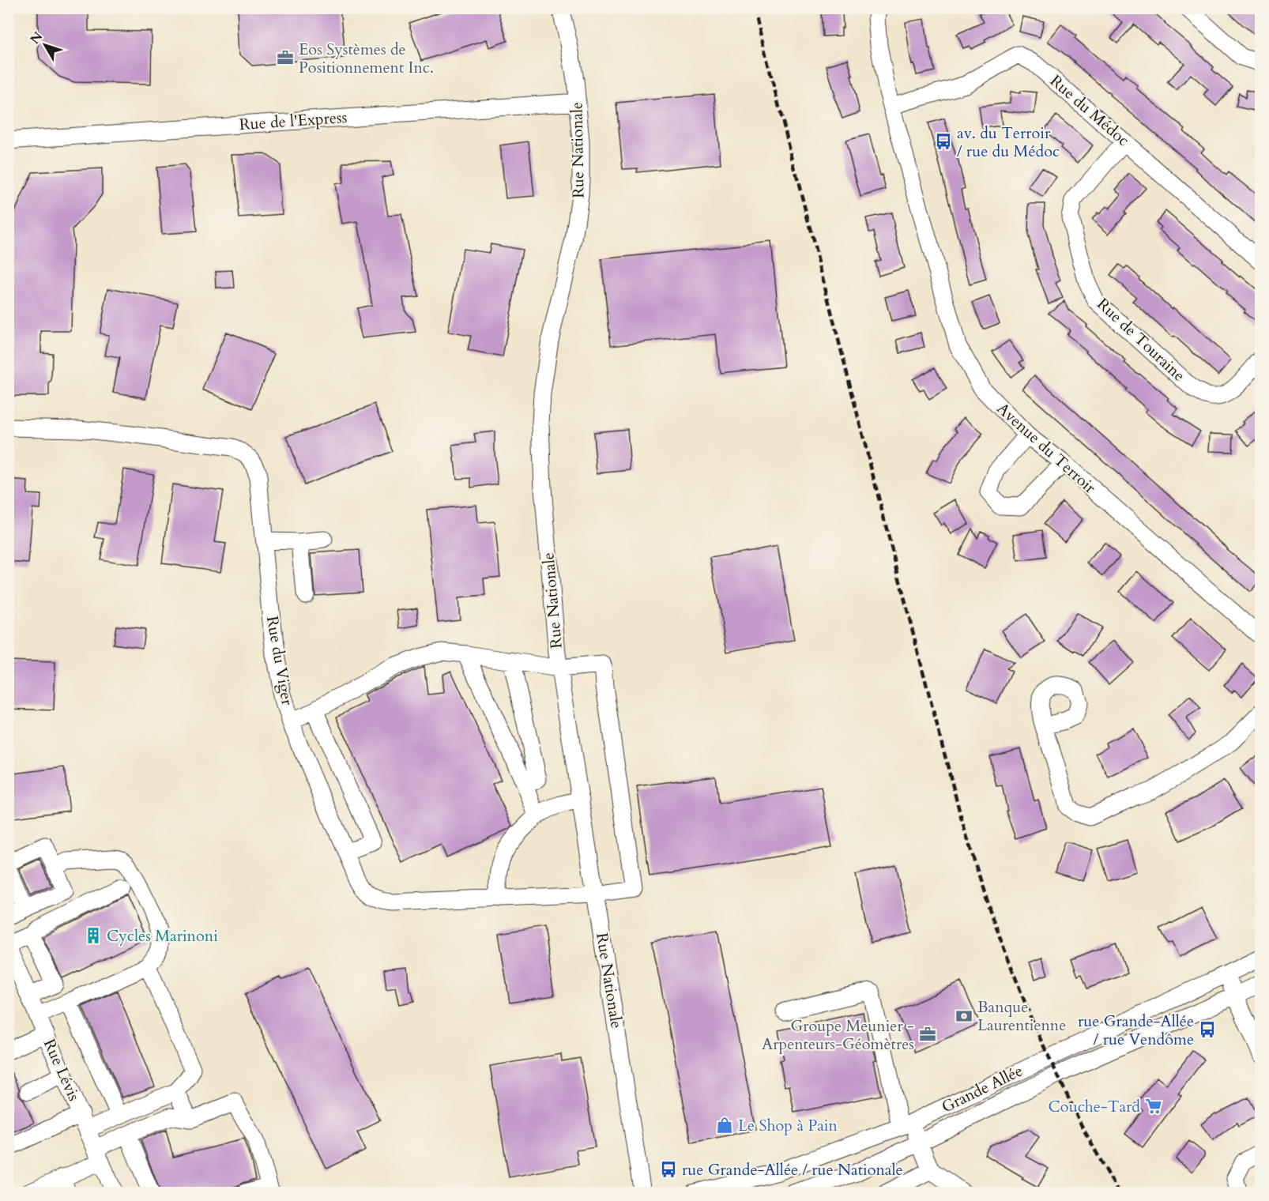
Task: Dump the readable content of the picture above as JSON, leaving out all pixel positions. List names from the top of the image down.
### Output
{
  "streets": {
    "street": [
      "Rue du Médoc",
      "Rue de l'Express",
      "Rue Nationale",
      "Rue de Touraine",
      "Avenue du Terroir",
      "Rue du Viger",
      "Rue Lévis",
      "Grande Allée"
    ]
  },
  "crossings": [
    ["Rue du Médoc", "Rue de Touraine"],
    ["Rue du Médoc", "Avenue du Terroir"],
    ["Rue de l'Express", "Rue Nationale"],
    ["Rue Nationale", "Rue du Viger"]
  ],
  "places": {
    "office": ["Eos Systèmes de Positionnement Inc.", "Groupe Meunier - Arpenteurs-Géomètres"],
    "bus stop": ["av. du Terroir / rue du Médoc", "rue Grande-Allée / rue Vendôme", "rue Grande-Allée / rue Nationale"],
    "building": ["Cycles Marinoni"],
    "bank": ["Banque Laurentienne"],
    "supermarket": ["Couche-Tard"],
    "shop": ["Le Shop à Pain"]
  },
  "north": "top left"
}
